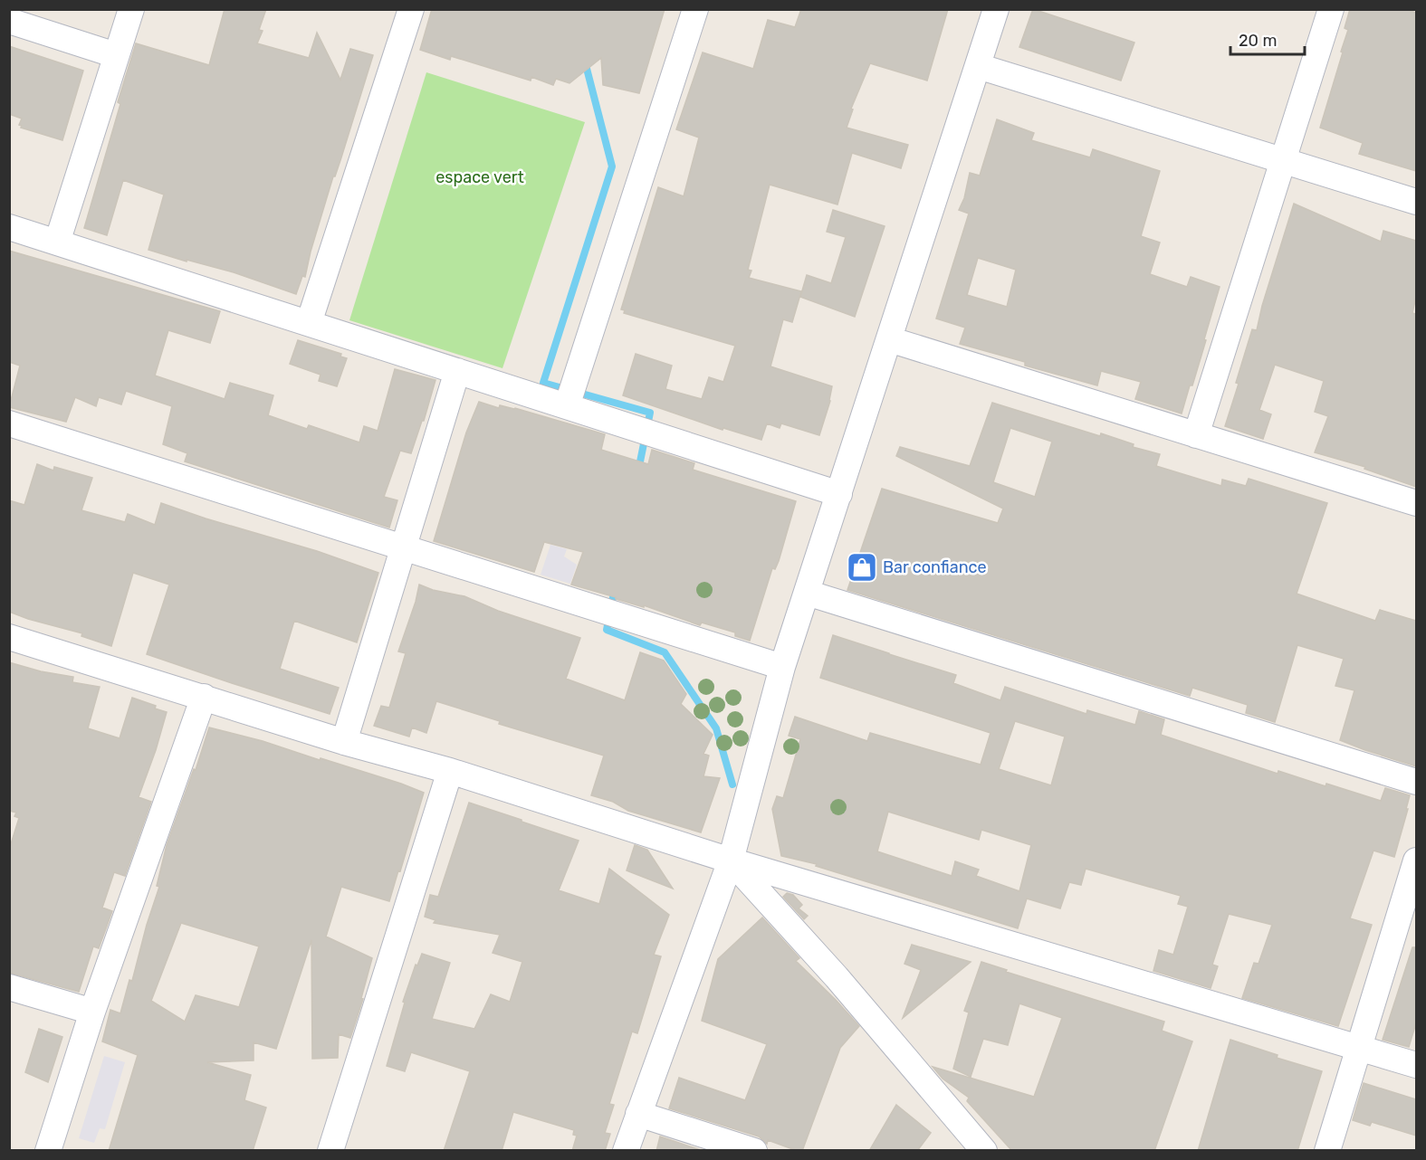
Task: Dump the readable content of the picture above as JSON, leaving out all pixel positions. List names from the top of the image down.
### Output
{
  "parks": ["espace vert"],
  "places": {
    "shop": ["Bar confiance"]
  },
  "scale_bar": "20 m"
}
